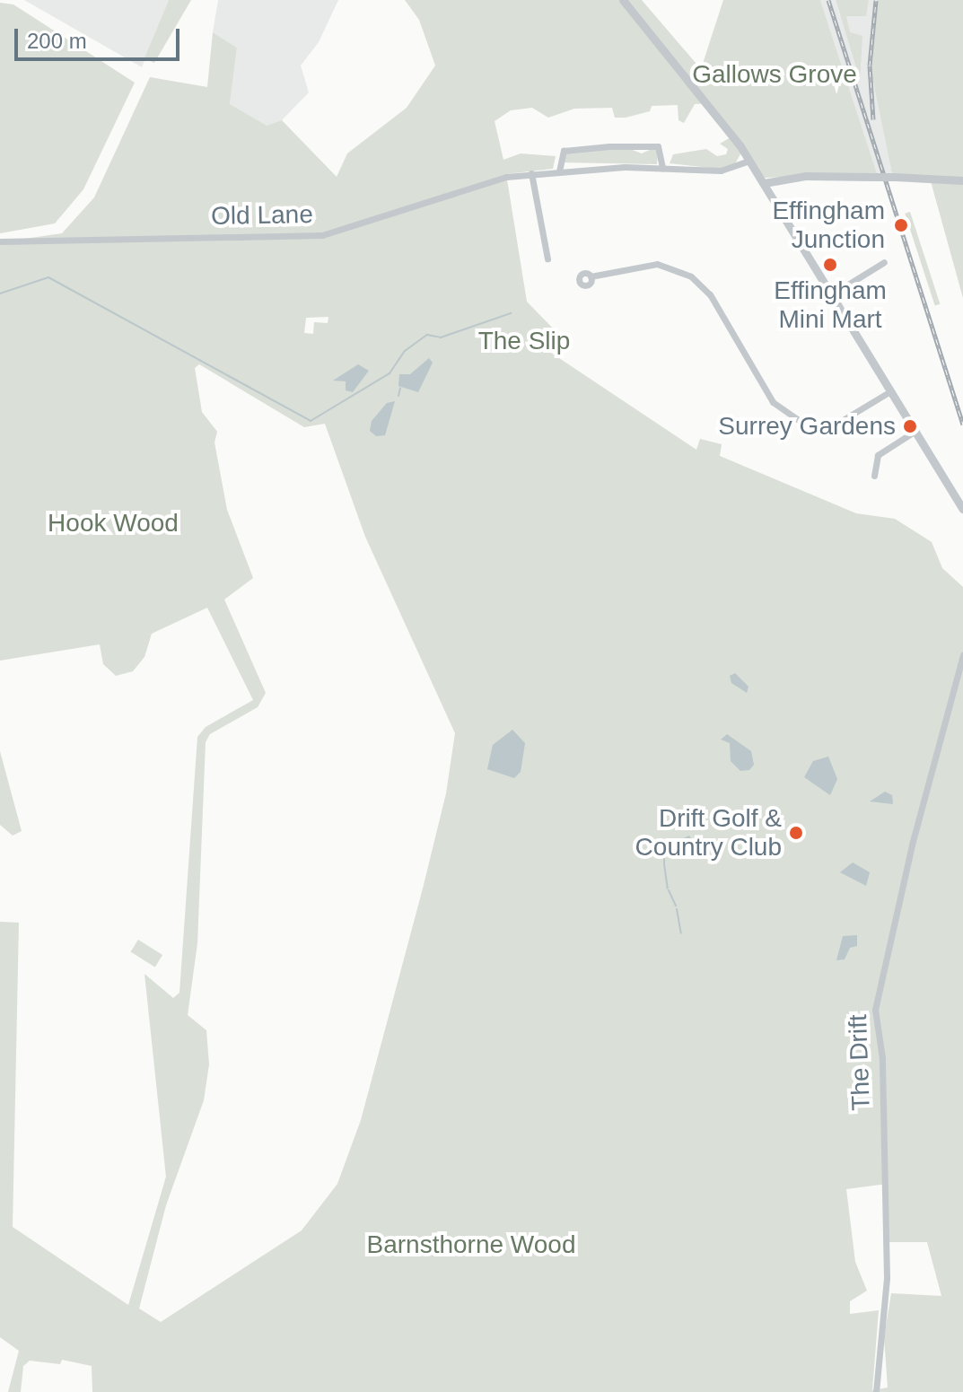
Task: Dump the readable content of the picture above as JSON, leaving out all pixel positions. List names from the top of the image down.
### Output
{
  "streets": {
    "street": ["Old Lane", "The Drift"]
  },
  "parks": [
    "Gallows Grove",
    "The Slip",
    "Hook Wood",
    "Barnsthorne Wood"
  ],
  "places": [
    "Effingham Junction",
    "Effingham Mini Mart",
    "Surrey Gardens",
    "Drift Golf & Country Club"
  ],
  "scale_bar": "200 m"
}
